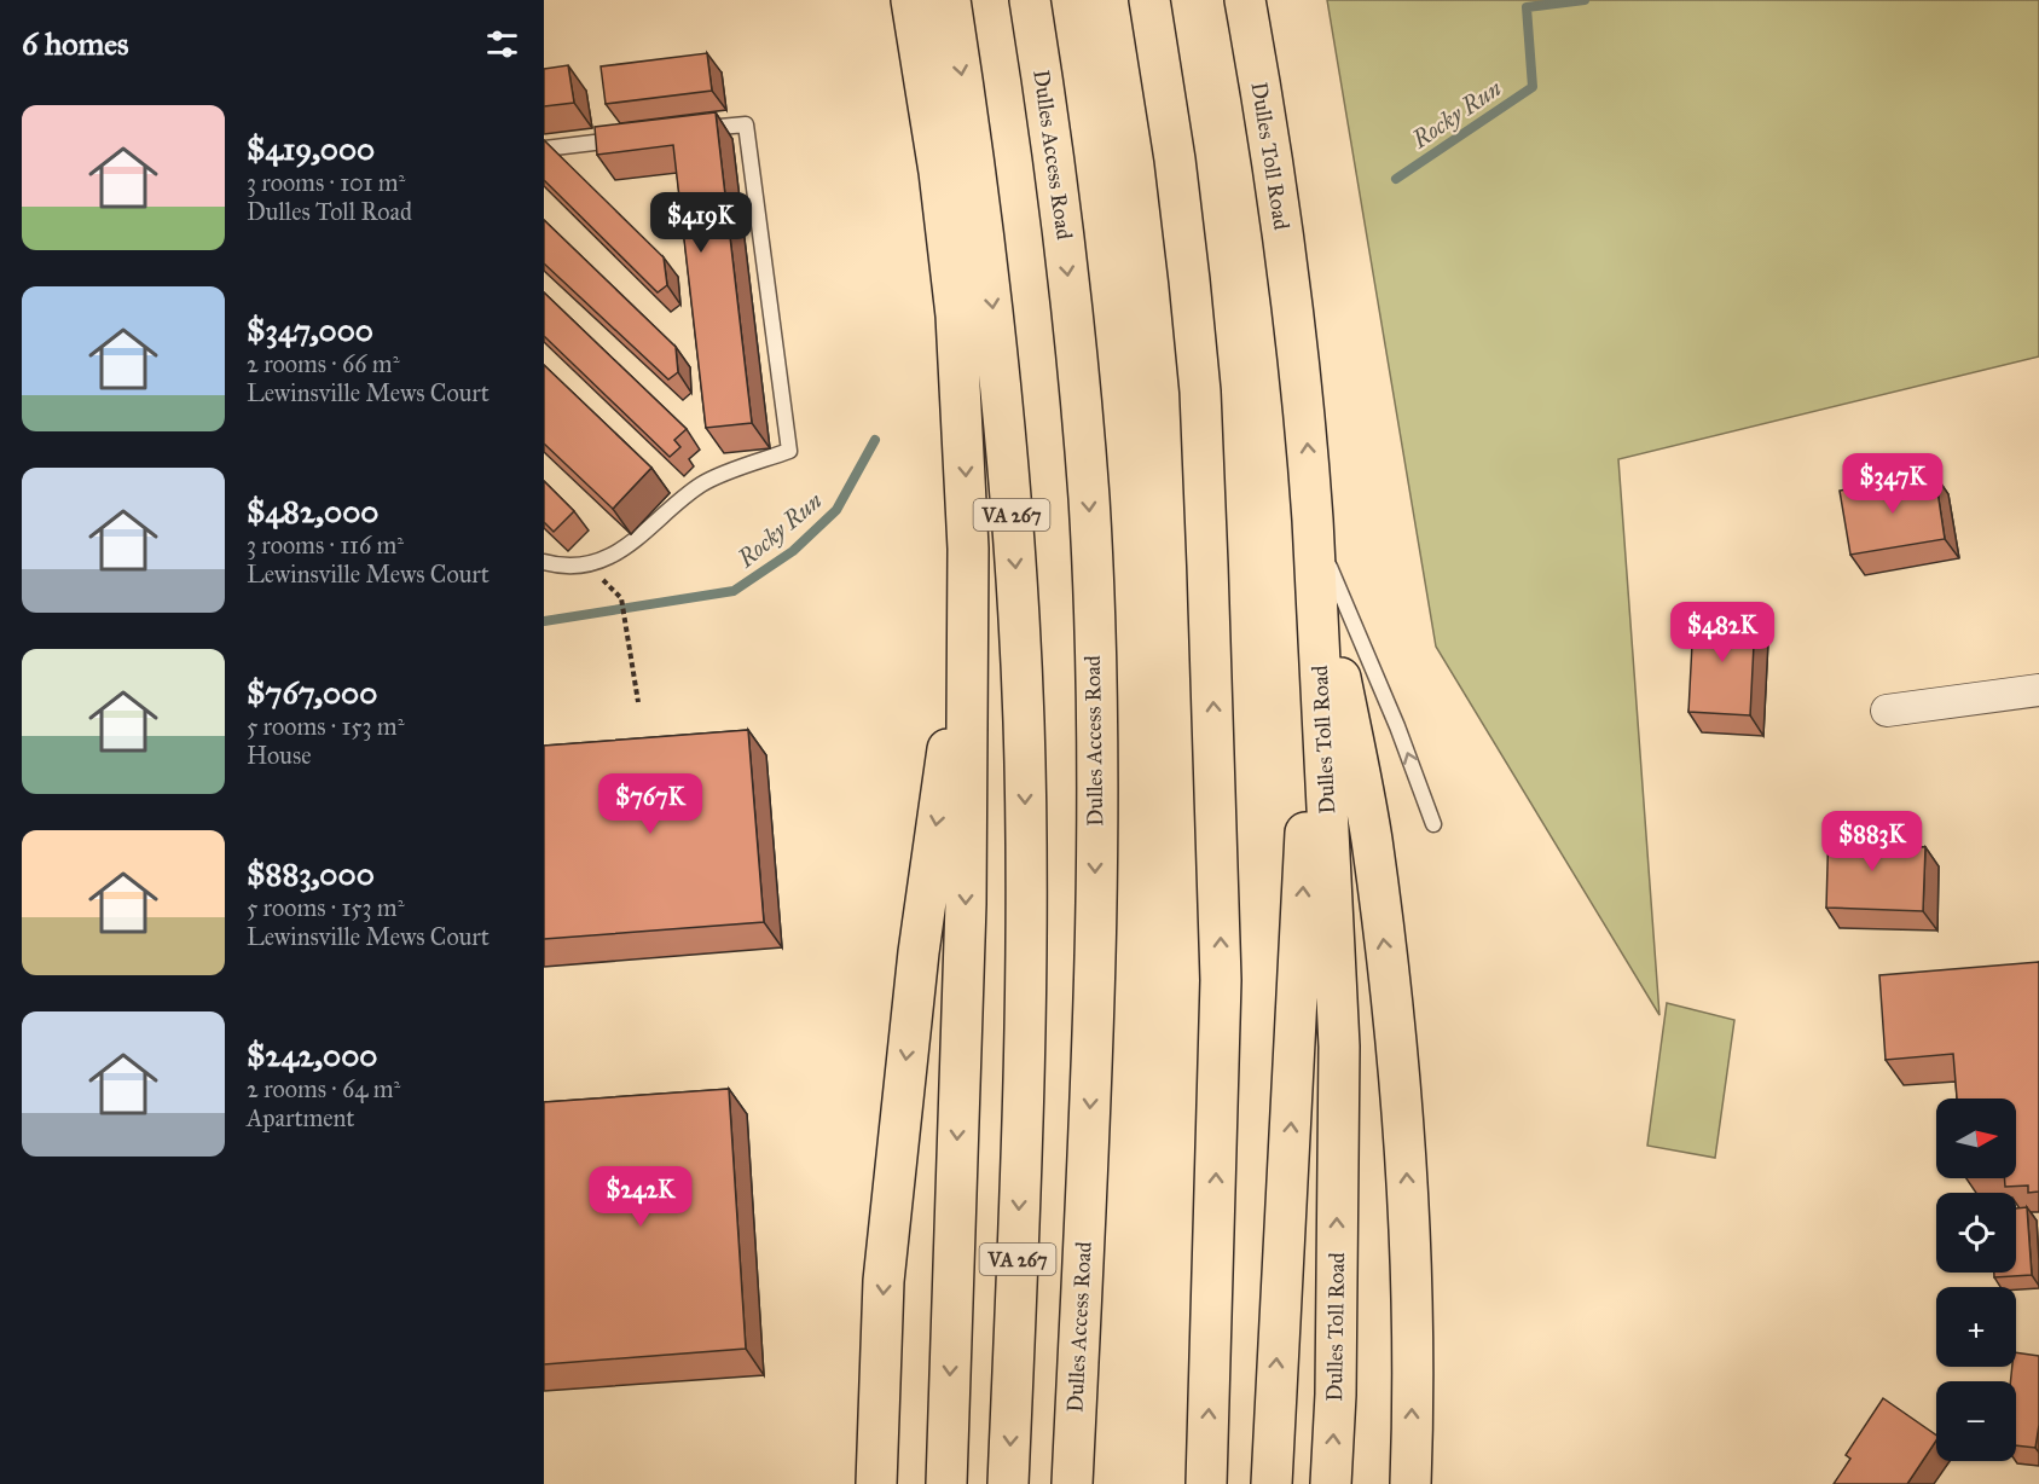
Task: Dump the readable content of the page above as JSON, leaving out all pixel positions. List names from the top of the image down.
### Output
{
  "streets": {
    "highway": ["Dulles Access Road", "Dulles Toll Road", "VA 267"]
  },
  "water": ["Rocky Run"],
  "north": "right",
  "page": {
    "heading": "6 homes",
    "list": [
      {
        "name": "$419,000",
        "note": "3 rooms · 101 m² · Dulles Toll Road"
      },
      {
        "name": "$347,000",
        "note": "2 rooms · 66 m² · Lewinsville Mews Court"
      },
      {
        "name": "$482,000",
        "note": "3 rooms · 116 m² · Lewinsville Mews Court"
      },
      {
        "name": "$767,000",
        "note": "5 rooms · 153 m² · House"
      },
      {
        "name": "$883,000",
        "note": "5 rooms · 153 m² · Lewinsville Mews Court"
      },
      {
        "name": "$242,000",
        "note": "2 rooms · 64 m² · Apartment"
      }
    ],
    "price": [
      "$419K",
      "$347K",
      "$482K",
      "$767K",
      "$883K",
      "$242K"
    ],
    "map_buttons": ["+", "−"]
  }
}
